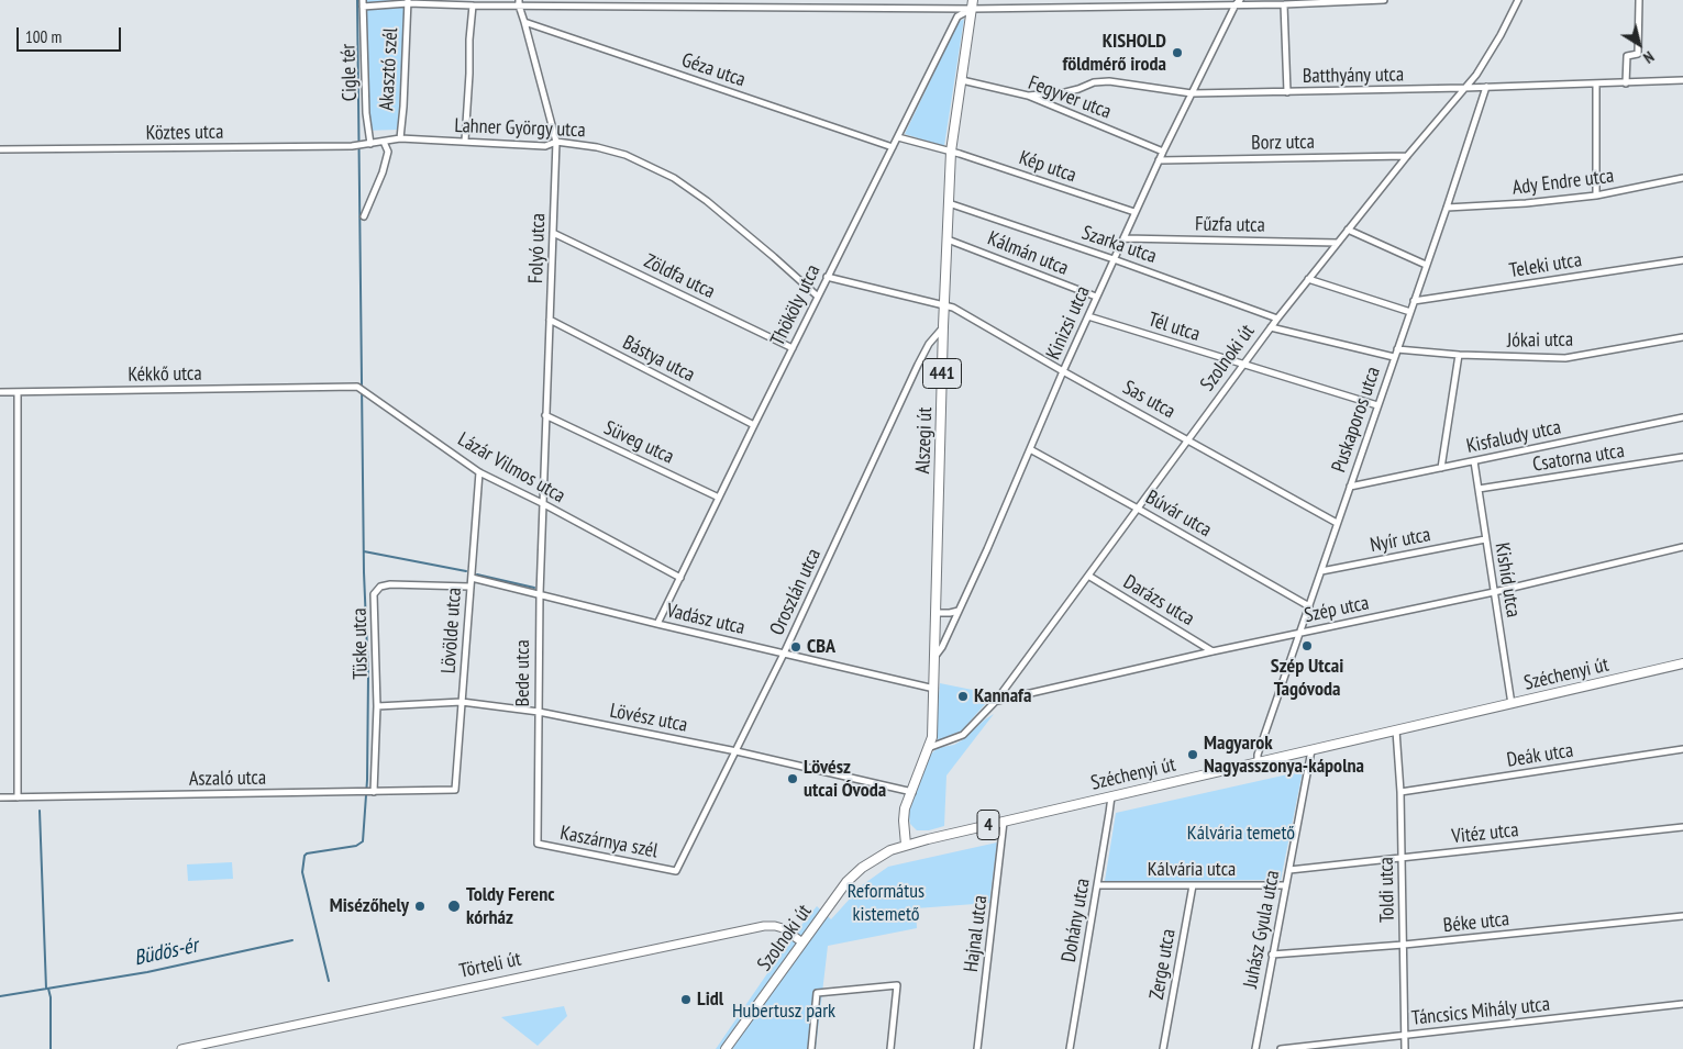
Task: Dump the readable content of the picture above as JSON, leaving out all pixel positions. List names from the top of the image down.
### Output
{
  "streets": {
    "main road": [
      "Szolnoki út",
      "441",
      "Alszegi út",
      "Széchenyi út",
      "4",
      "Törteli út"
    ],
    "street": [
      "Akasztó szél",
      "Géza utca",
      "Cigle tér",
      "Batthyány utca",
      "Fegyver utca",
      "Lahner György utca",
      "Köztes utca",
      "Borz utca",
      "Kép utca",
      "Ady Endre utca",
      "Fűzfa utca",
      "Szarka utca",
      "Folyó utca",
      "Kálmán utca",
      "Teleki utca",
      "Zöldfa utca",
      "Thököly utca",
      "Kinizsi utca",
      "Tél utca",
      "Jókai utca",
      "Bástya utca",
      "Kékkő utca",
      "Sas utca",
      "Puskaporos utca",
      "Kisfaludy utca",
      "Süveg utca",
      "Csatorna utca",
      "Lázár Vilmos utca",
      "Búvár utca",
      "Nyír utca",
      "Kishíd utca",
      "Oroszlán utca",
      "Darázs utca",
      "Szép utca",
      "Vadász utca",
      "Lövölde utca",
      "Tüske utca",
      "Bede utca",
      "Lövész utca",
      "Deák utca",
      "Aszaló utca",
      "Vitéz utca",
      "Kaszárnya szél",
      "Kálvária utca",
      "Toldi utca",
      "Dohány utca",
      "Béke utca",
      "Juhász Gyula utca",
      "Hajnal utca",
      "Zerge utca",
      "Táncsics Mihály utca"
    ]
  },
  "crossings": [
    ["Akasztó szél", "Lahner György utca"],
    ["Géza utca", "Folyó utca"],
    ["Géza utca", "Thököly utca"],
    ["Cigle tér", "Lahner György utca"],
    ["Cigle tér", "Köztes utca"],
    ["Batthyány utca", "Fegyver utca"],
    ["Batthyány utca", "Kinizsi utca"],
    ["Batthyány utca", "Szolnoki út"],
    ["Batthyány utca", "Puskaporos utca"],
    ["Fegyver utca", "Kinizsi utca"],
    ["Fegyver utca", "Alszegi út"],
    ["Lahner György utca", "Köztes utca"],
    ["Lahner György utca", "Folyó utca"],
    ["Lahner György utca", "Thököly utca"],
    ["Borz utca", "Kinizsi utca"],
    ["Borz utca", "Szolnoki út"],
    ["Kép utca", "Kinizsi utca"],
    ["Kép utca", "Alszegi út"],
    ["Ady Endre utca", "Puskaporos utca"],
    ["Fűzfa utca", "Kinizsi utca"],
    ["Fűzfa utca", "Szolnoki út"],
    ["Szarka utca", "Kinizsi utca"],
    ["Szarka utca", "Szolnoki út"],
    ["Szarka utca", "Alszegi út"],
    ["Folyó utca", "Zöldfa utca"],
    ["Folyó utca", "Bástya utca"],
    ["Folyó utca", "Süveg utca"],
    ["Folyó utca", "Lázár Vilmos utca"],
    ["Folyó utca", "Bede utca"],
    ["Kálmán utca", "Kinizsi utca"],
    ["Kálmán utca", "Alszegi út"],
    ["Teleki utca", "Puskaporos utca"],
    ["Zöldfa utca", "Thököly utca"],
    ["Thököly utca", "Bástya utca"],
    ["Thököly utca", "Sas utca"],
    ["Thököly utca", "Alszegi út"],
    ["Thököly utca", "Süveg utca"],
    ["Thököly utca", "Lázár Vilmos utca"],
    ["Thököly utca", "Vadász utca"],
    ["Kinizsi utca", "Tél utca"],
    ["Kinizsi utca", "Sas utca"],
    ["Kinizsi utca", "Alszegi út"],
    ["Kinizsi utca", "Búvár utca"],
    ["Tél utca", "Szolnoki út"],
    ["Tél utca", "Puskaporos utca"],
    ["Jókai utca", "Puskaporos utca"],
    ["Szolnoki út", "Sas utca"],
    ["Szolnoki út", "Alszegi út"],
    ["Szolnoki út", "Búvár utca"],
    ["Szolnoki út", "Darázs utca"],
    ["Szolnoki út", "Szép utca"],
    ["Szolnoki út", "Széchenyi út"],
    ["Szolnoki út", "Törteli út"],
    ["Kékkő utca", "Lázár Vilmos utca"],
    ["Sas utca", "Puskaporos utca"],
    ["Sas utca", "Alszegi út"],
    ["Puskaporos utca", "Kisfaludy utca"],
    ["Puskaporos utca", "Búvár utca"],
    ["Puskaporos utca", "Nyír utca"],
    ["Puskaporos utca", "Szép utca"],
    ["Puskaporos utca", "Széchenyi út"],
    ["Kisfaludy utca", "Kishíd utca"],
    ["Alszegi út", "Oroszlán utca"],
    ["Alszegi út", "Vadász utca"],
    ["Alszegi út", "Széchenyi út"],
    ["Alszegi út", "Lövész utca"],
    ["Csatorna utca", "Kishíd utca"],
    ["Lázár Vilmos utca", "Lövölde utca"],
    ["Lázár Vilmos utca", "Bede utca"],
    ["Nyír utca", "Kishíd utca"],
    ["Kishíd utca", "Szép utca"],
    ["Kishíd utca", "Széchenyi út"],
    ["Oroszlán utca", "Vadász utca"],
    ["Oroszlán utca", "Lövész utca"],
    ["Oroszlán utca", "Kaszárnya szél"],
    ["Darázs utca", "Szép utca"],
    ["Vadász utca", "Lövölde utca"],
    ["Vadász utca", "Bede utca"],
    ["Lövölde utca", "Tüske utca"],
    ["Lövölde utca", "Lövész utca"],
    ["Lövölde utca", "Aszaló utca"],
    ["Tüske utca", "Lövész utca"],
    ["Tüske utca", "Aszaló utca"],
    ["Bede utca", "Lövész utca"],
    ["Bede utca", "Kaszárnya szél"],
    ["Széchenyi út", "Toldi utca"],
    ["Széchenyi út", "Dohány utca"],
    ["Széchenyi út", "Juhász Gyula utca"],
    ["Széchenyi út", "Hajnal utca"],
    ["Deák utca", "Toldi utca"],
    ["Vitéz utca", "Toldi utca"],
    ["Vitéz utca", "Juhász Gyula utca"],
    ["Kálvária utca", "Dohány utca"],
    ["Kálvária utca", "Juhász Gyula utca"],
    ["Kálvária utca", "Zerge utca"],
    ["Toldi utca", "Béke utca"],
    ["Toldi utca", "Táncsics Mihály utca"],
    ["Béke utca", "Juhász Gyula utca"]
  ],
  "water": ["Büdös-ér"],
  "parks": ["Kálvária temető", "Református kistemető", "Hubertusz park"],
  "places": [
    "KISHOLD földmérő iroda",
    "Szép Utcai Tagóvoda",
    "CBA",
    "Kannafa",
    "Magyarok Nagyasszonya-kápolna",
    "Lövész utcai Óvoda",
    "Misézőhely",
    "Toldy Ferenc kórház",
    "Lidl"
  ],
  "scale_bar": "100 m",
  "north": "bottom right"
}
